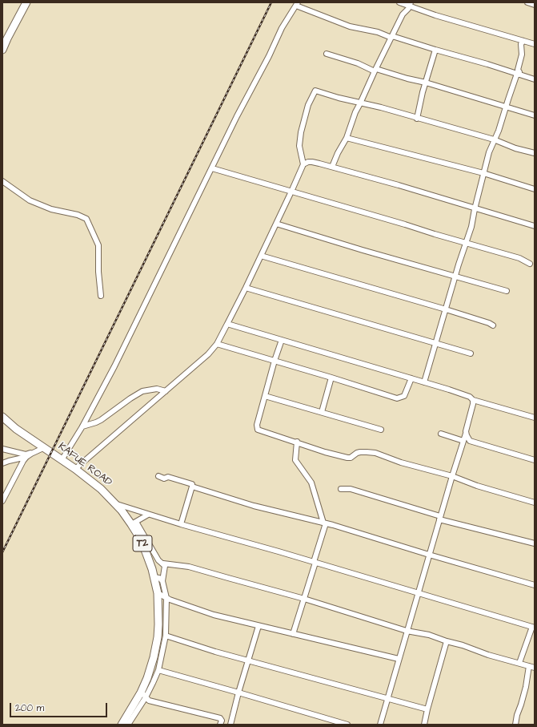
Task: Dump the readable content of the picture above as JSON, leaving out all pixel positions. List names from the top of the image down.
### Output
{
  "streets": {
    "highway": ["KAFUE ROAD", "T2"]
  },
  "scale_bar": "200 m"
}
